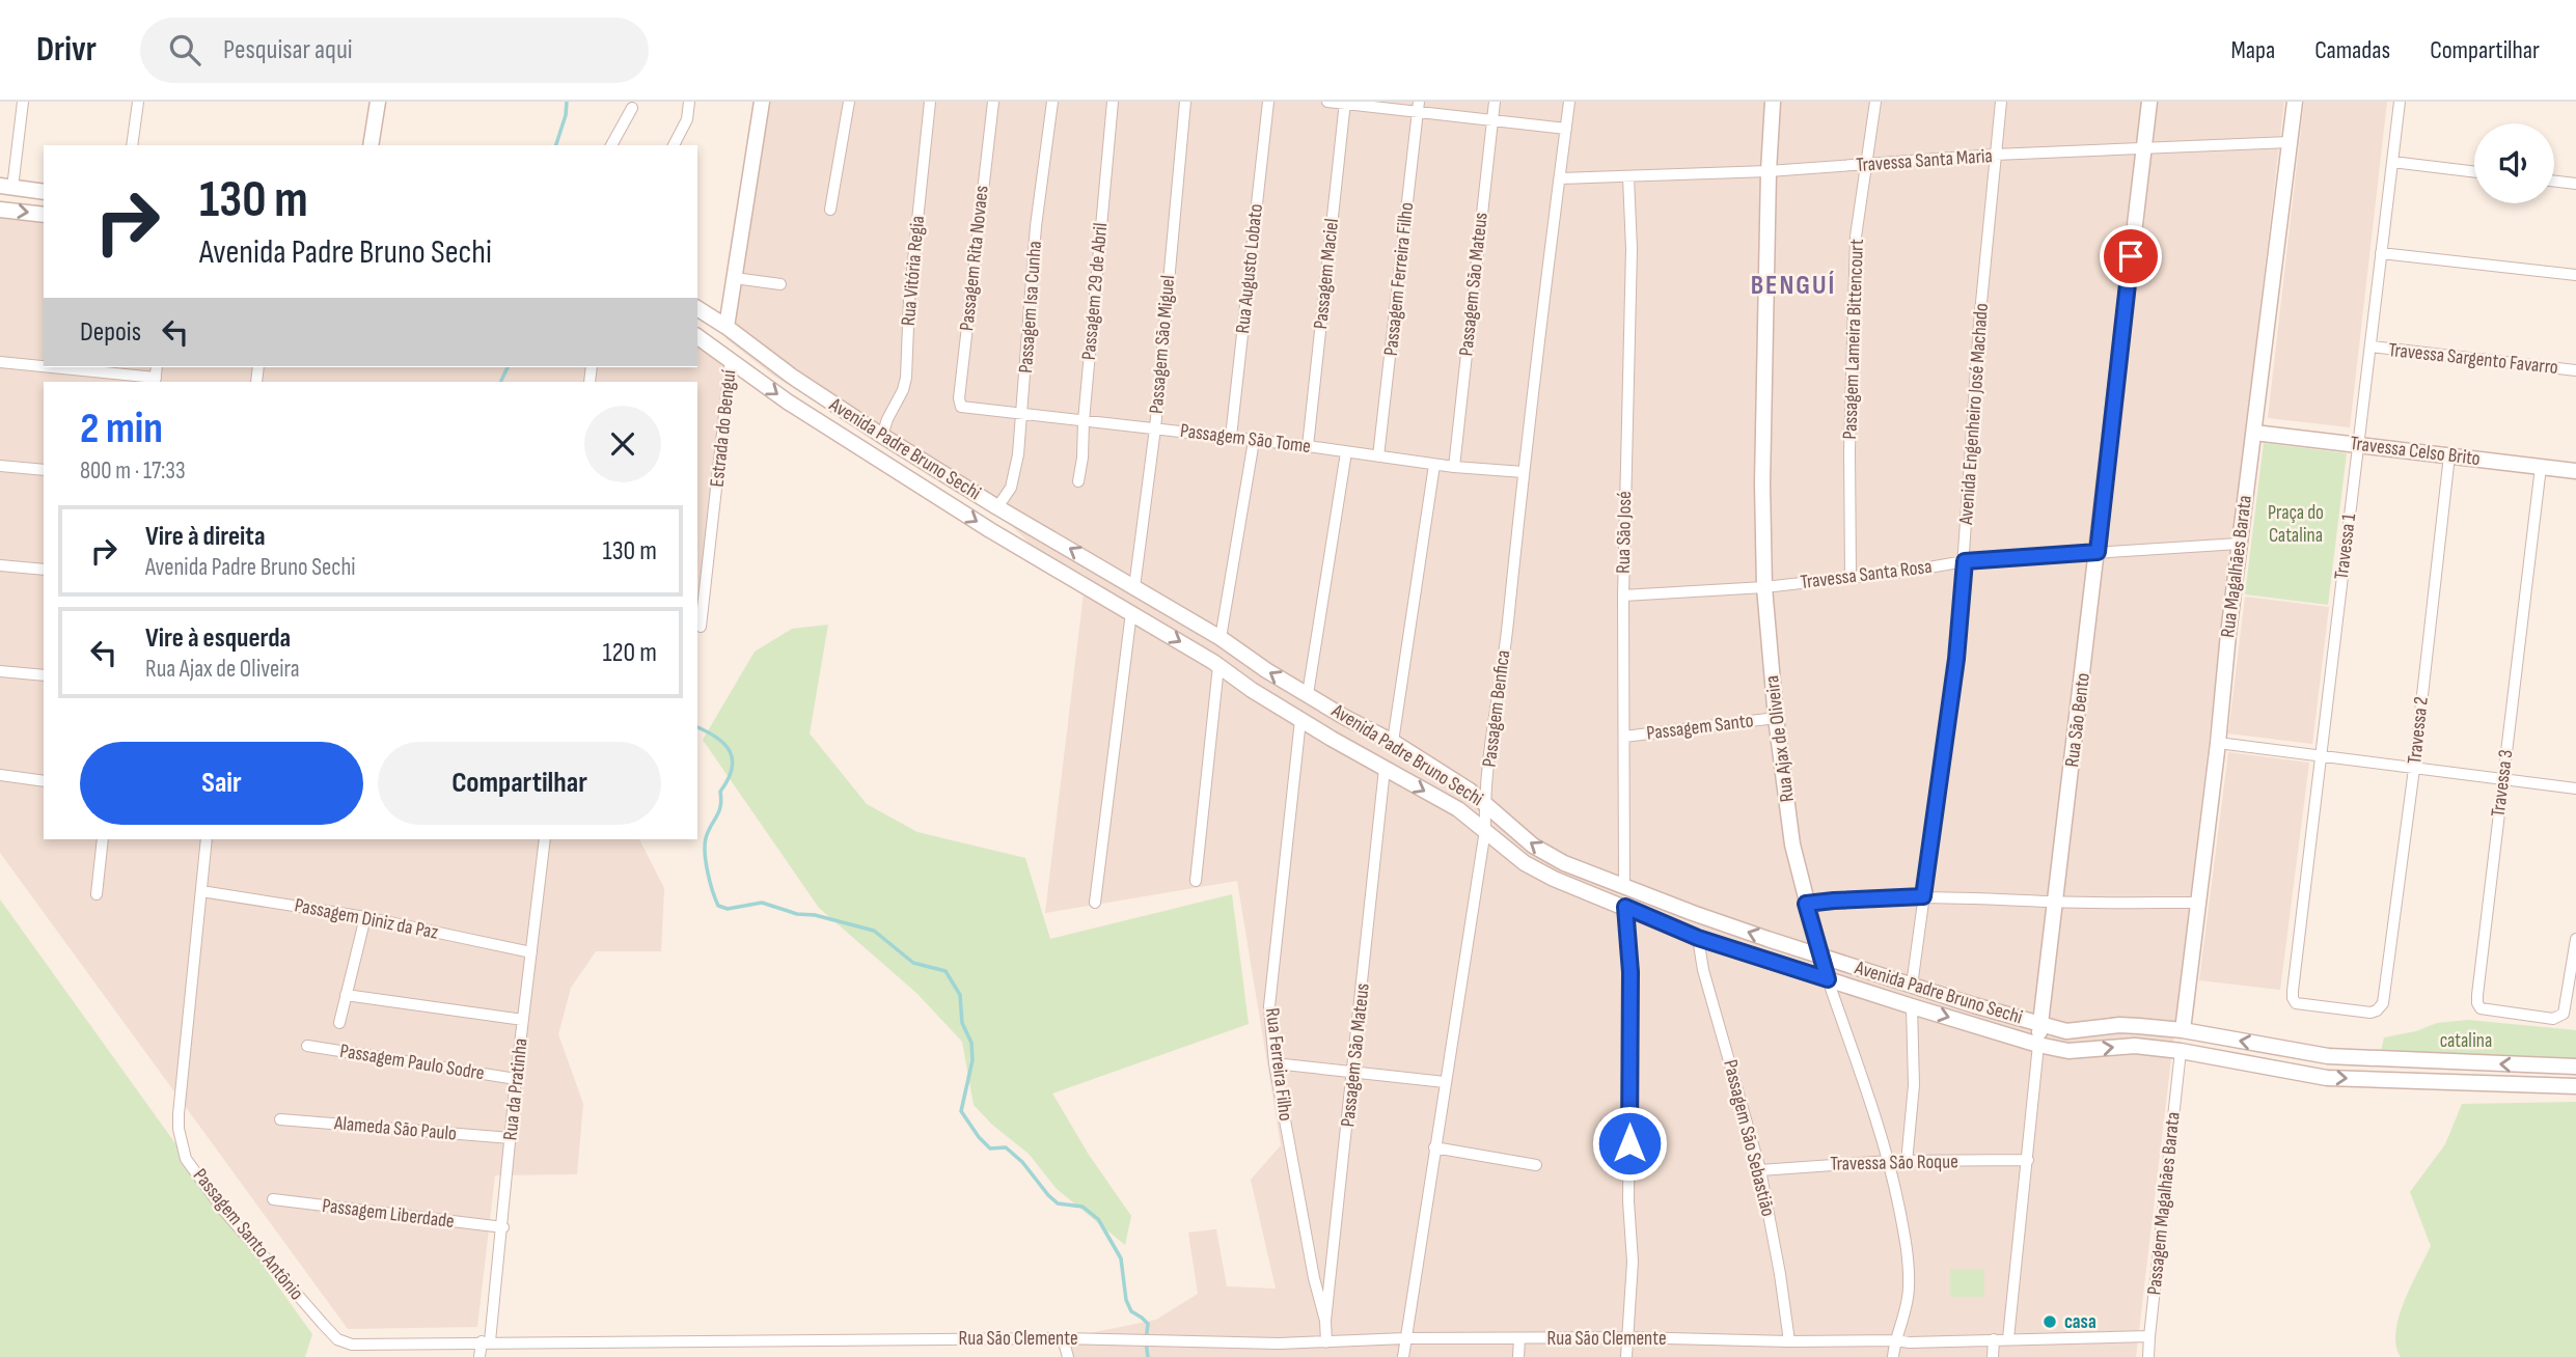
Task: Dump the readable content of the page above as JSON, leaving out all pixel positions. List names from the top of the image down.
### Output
{
  "streets": {
    "main road": [
      "Avenida Padre Bruno Sechi",
      "Travessa Celso Brito",
      "Rua Magalhães Barata",
      "Rua São Bento",
      "Rua Ajax de Oliveira"
    ],
    "street": [
      "Travessa Santa Maria",
      "Passagem Rita Novaes",
      "Rua Augusto Lobato",
      "Rua Vitória Regia",
      "Passagem Maciel",
      "Passagem Ferreira Filho",
      "Passagem São Mateus",
      "Passagem 29 de Abril",
      "Passagem Isa Cunha",
      "Passagem Lameira Bittencourt",
      "Passagem São Miguel",
      "Travessa Sargento Favarro",
      "Avenida Engenheiro José Machado",
      "Estrada do Benguí",
      "Passagem São Tome",
      "Rua São José",
      "Travessa 1",
      "Travessa Santa Rosa",
      "Passagem Benfica",
      "Passagem Santo",
      "Travessa 2",
      "Travessa 3",
      "Passagem Diniz da Paz",
      "Passagem Paulo Sodre",
      "Rua Ferreira Filho",
      "Rua da Pratinha",
      "Alameda São Paulo",
      "Passagem São Sebastião",
      "Travessa São Roque",
      "Passagem Magalhães Barata",
      "Passagem Liberdade",
      "Passagem Santo Antônio",
      "Rua São Clemente"
    ]
  },
  "crossings": [
    ["Travessa Santa Maria", "Passagem Lameira Bittencourt"],
    ["Travessa Santa Maria", "Avenida Engenheiro José Machado"],
    ["Travessa Santa Maria", "Rua São José"],
    ["Travessa Santa Maria", "Rua Magalhães Barata"],
    ["Travessa Santa Maria", "Passagem Benfica"],
    ["Travessa Santa Maria", "Rua São Bento"],
    ["Travessa Santa Maria", "Rua Ajax de Oliveira"],
    ["Passagem Rita Novaes", "Passagem São Tome"],
    ["Rua Augusto Lobato", "Passagem São Tome"],
    ["Rua Vitória Regia", "Avenida Padre Bruno Sechi"],
    ["Passagem Maciel", "Passagem São Tome"],
    ["Passagem Ferreira Filho", "Passagem São Tome"],
    ["Passagem São Mateus", "Passagem São Tome"],
    ["Passagem São Mateus", "Avenida Padre Bruno Sechi"],
    ["Passagem São Mateus", "Rua Ferreira Filho"],
    ["Passagem São Mateus", "Rua São Clemente"],
    ["Passagem 29 de Abril", "Passagem São Tome"],
    ["Passagem Isa Cunha", "Passagem São Tome"],
    ["Passagem Isa Cunha", "Avenida Padre Bruno Sechi"],
    ["Passagem Lameira Bittencourt", "Travessa Santa Rosa"],
    ["Passagem São Miguel", "Passagem São Tome"],
    ["Passagem São Miguel", "Avenida Padre Bruno Sechi"],
    ["Travessa Sargento Favarro", "Travessa 1"],
    ["Avenida Engenheiro José Machado", "Avenida Padre Bruno Sechi"],
    ["Avenida Engenheiro José Machado", "Travessa Santa Rosa"],
    ["Estrada do Benguí", "Avenida Padre Bruno Sechi"],
    ["Passagem São Tome", "Passagem Benfica"],
    ["Avenida Padre Bruno Sechi", "Rua São José"],
    ["Avenida Padre Bruno Sechi", "Rua Magalhães Barata"],
    ["Avenida Padre Bruno Sechi", "Passagem Benfica"],
    ["Avenida Padre Bruno Sechi", "Rua São Bento"],
    ["Avenida Padre Bruno Sechi", "Rua Ajax de Oliveira"],
    ["Avenida Padre Bruno Sechi", "Rua Ferreira Filho"],
    ["Avenida Padre Bruno Sechi", "Passagem São Sebastião"],
    ["Avenida Padre Bruno Sechi", "Passagem Magalhães Barata"],
    ["Travessa Celso Brito", "Travessa 1"],
    ["Travessa Celso Brito", "Rua Magalhães Barata"],
    ["Travessa Celso Brito", "Travessa 2"],
    ["Travessa Celso Brito", "Travessa 3"],
    ["Rua São José", "Travessa Santa Rosa"],
    ["Rua São José", "Passagem Santo"],
    ["Travessa 1", "Travessa 2"],
    ["Rua Magalhães Barata", "Travessa Santa Rosa"],
    ["Travessa Santa Rosa", "Rua São Bento"],
    ["Travessa Santa Rosa", "Rua Ajax de Oliveira"],
    ["Passagem Benfica", "Rua São Clemente"],
    ["Rua São Bento", "Travessa São Roque"],
    ["Rua São Bento", "Rua São Clemente"],
    ["Passagem Santo", "Rua Ajax de Oliveira"],
    ["Rua Ajax de Oliveira", "Travessa São Roque"],
    ["Rua Ajax de Oliveira", "Rua São Clemente"],
    ["Passagem Diniz da Paz", "Rua da Pratinha"],
    ["Passagem Diniz da Paz", "Passagem Santo Antônio"],
    ["Passagem Paulo Sodre", "Rua da Pratinha"],
    ["Rua da Pratinha", "Alameda São Paulo"],
    ["Rua da Pratinha", "Passagem Liberdade"],
    ["Rua da Pratinha", "Passagem Santo Antônio"],
    ["Rua da Pratinha", "Rua São Clemente"],
    ["Passagem São Sebastião", "Travessa São Roque"],
    ["Passagem São Sebastião", "Rua São Clemente"],
    ["Passagem Magalhães Barata", "Rua São Clemente"],
    ["Passagem Santo Antônio", "Rua São Clemente"]
  ],
  "districts": ["BENGUÍ"],
  "parks": ["Praça do Catalina", "catalina"],
  "places": ["casa"],
  "page": {
    "header": "Drivr",
    "search": "Pesquisar aqui",
    "nav": ["Mapa", "Camadas", "Compartilhar"],
    "turn": ["130 m", "Avenida Padre Bruno Sechi"],
    "then": "Depois",
    "heading": ["2 min", "800 m · 17:33"],
    "list": [
      {
        "name": "Vire à direita",
        "note": "Avenida Padre Bruno Sechi",
        "value": "130 m"
      },
      {
        "name": "Vire à esquerda",
        "note": "Rua Ajax de Oliveira",
        "value": "120 m"
      }
    ],
    "buttons": ["Sair", "Compartilhar"]
  }
}
